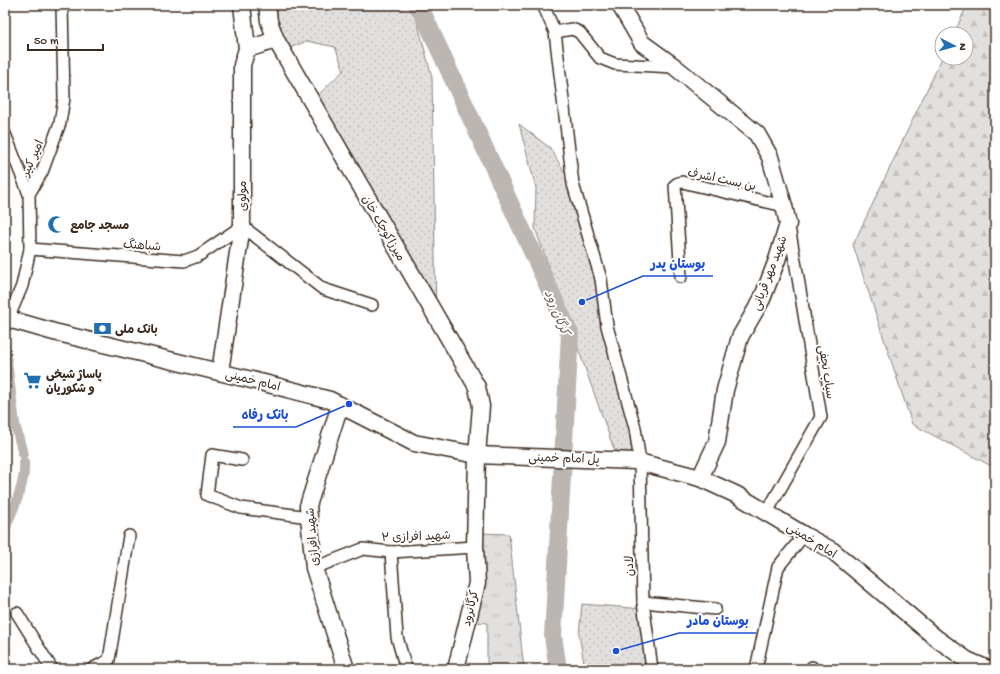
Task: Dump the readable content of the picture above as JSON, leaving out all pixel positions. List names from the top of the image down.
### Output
{
  "streets": {
    "street": [
      "امیر کبیر",
      "بن بست اشرف",
      "مولوی",
      "میرزاکوچک خان",
      "شباهنگ",
      "شهید مهر قربانی",
      "سیاب نجفی",
      "امام خمینی",
      "پل امام خمینی",
      "شهید افرازی ۲",
      "شهید افرازی",
      "لادن",
      "کرگانرود"
    ]
  },
  "crossings": [
    ["امیر کبیر", "شباهنگ"],
    ["امیر کبیر", "امام خمینی"],
    ["بن بست اشرف", "شهید مهر قربانی"],
    ["مولوی", "شباهنگ"],
    ["مولوی", "امام خمینی"],
    ["میرزاکوچک خان", "امام خمینی"],
    ["میرزاکوچک خان", "شهید افرازی ۲"],
    ["میرزاکوچک خان", "کرگانرود"],
    ["شهید مهر قربانی", "سیاب نجفی"],
    ["شهید مهر قربانی", "امام خمینی"],
    ["سیاب نجفی", "امام خمینی"],
    ["امام خمینی", "پل امام خمینی"],
    ["امام خمینی", "شهید افرازی"],
    ["امام خمینی", "لادن"],
    ["پل امام خمینی", "لادن"],
    ["شهید افرازی ۲", "شهید افرازی"],
    ["شهید افرازی ۲", "کرگانرود"]
  ],
  "water": ["کرگان رود"],
  "places": {
    "mosque": ["مسجد جامع"],
    "other": ["بوستان پدر", "بانک رفاه", "بوستان مادر"],
    "bank": ["بانک ملی"],
    "supermarket": ["پاساژ شیخی و شکوریان"]
  },
  "scale_bar": "50 m",
  "north": "right"
}
